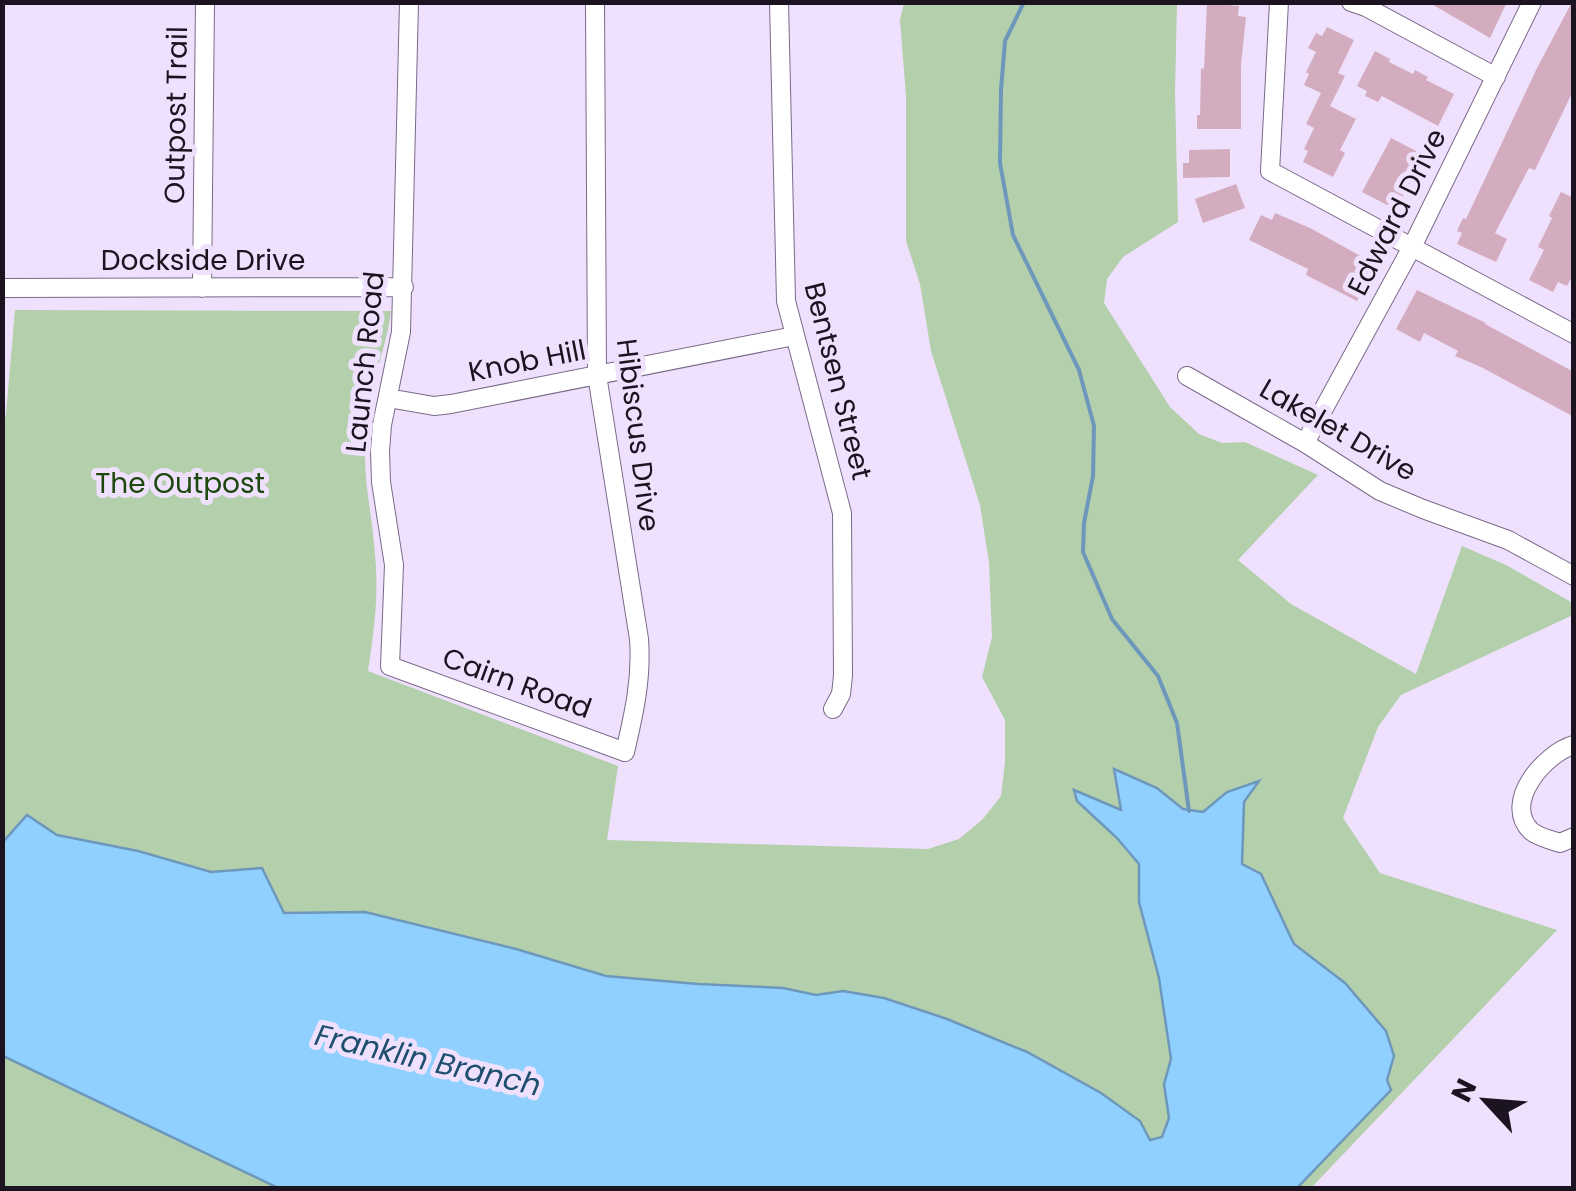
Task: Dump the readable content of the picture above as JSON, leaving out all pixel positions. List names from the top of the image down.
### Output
{
  "streets": {
    "street": [
      "Outpost Trail",
      "Edward Drive",
      "Dockside Drive",
      "Knob Hill",
      "Launch Road",
      "Bentsen Street",
      "Lakelet Drive",
      "Hibiscus Drive",
      "Cairn Road"
    ]
  },
  "crossings": [
    ["Outpost Trail", "Dockside Drive"],
    ["Edward Drive", "Lakelet Drive"],
    ["Dockside Drive", "Launch Road"],
    ["Knob Hill", "Launch Road"],
    ["Knob Hill", "Bentsen Street"],
    ["Knob Hill", "Hibiscus Drive"],
    ["Launch Road", "Cairn Road"],
    ["Hibiscus Drive", "Cairn Road"]
  ],
  "water": ["Franklin Branch"],
  "parks": ["The Outpost"],
  "north": "top left"
}
